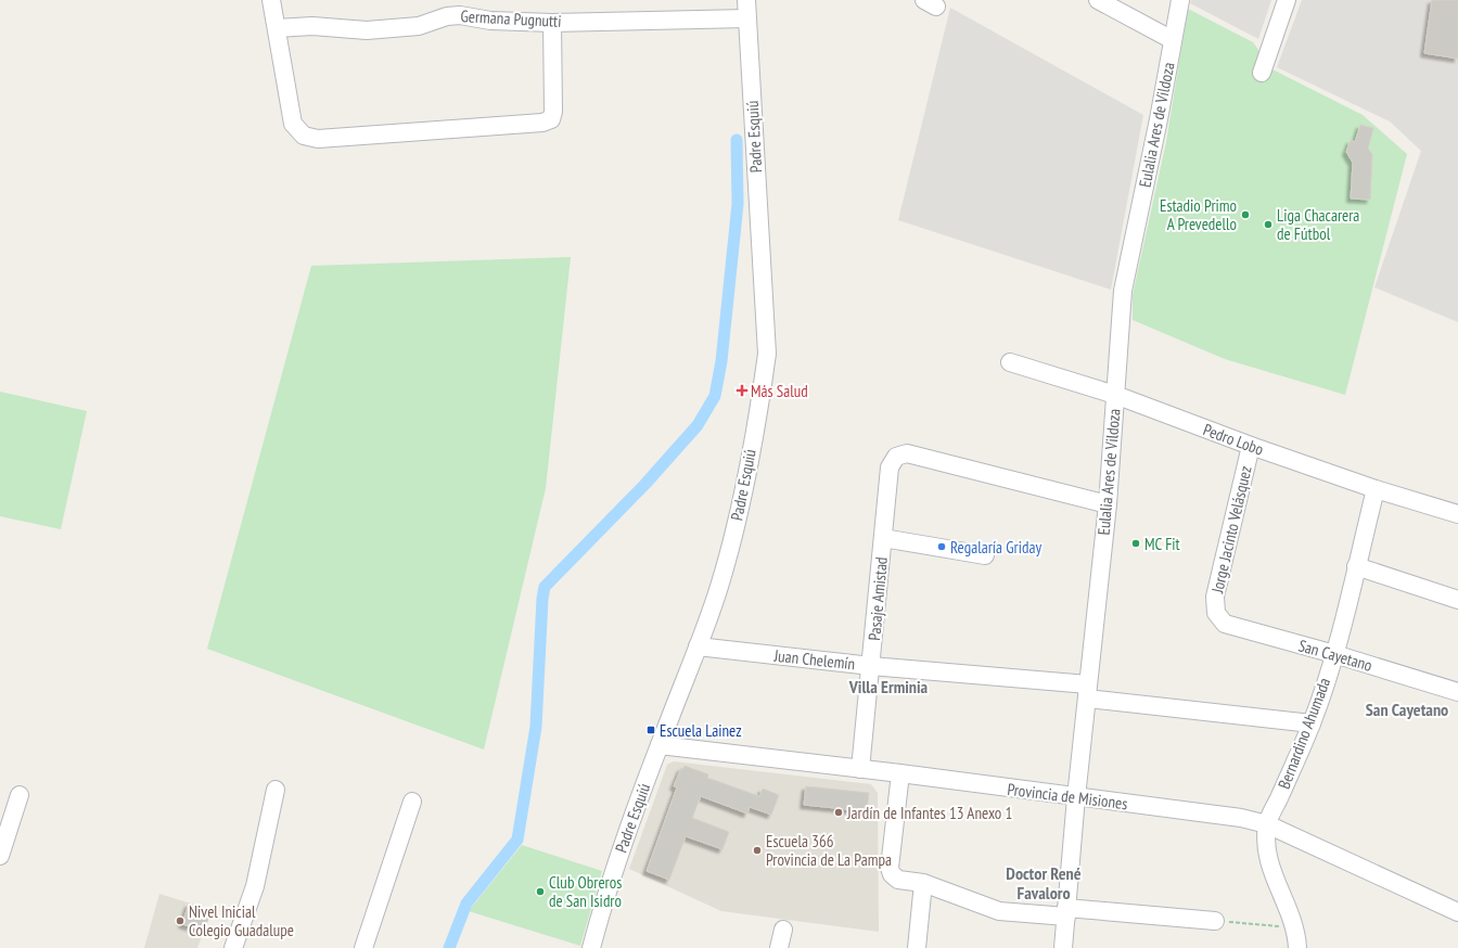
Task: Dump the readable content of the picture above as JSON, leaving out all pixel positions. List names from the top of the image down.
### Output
{
  "streets": {
    "street": [
      "Germana Pugnutti",
      "Eulalia Ares de Vildoza",
      "Padre Esquiú",
      "Pedro Lobo",
      "Jorge Jacinto Velásquez",
      "Pasaje Amistad",
      "San Cayetano",
      "Juan Chelemín",
      "Bernardino Ahumada",
      "Provincia de Misiones"
    ]
  },
  "crossings": [
    ["Germana Pugnutti", "Padre Esquiú"],
    ["Eulalia Ares de Vildoza", "Pedro Lobo"],
    ["Eulalia Ares de Vildoza", "Pasaje Amistad"],
    ["Eulalia Ares de Vildoza", "Juan Chelemín"],
    ["Eulalia Ares de Vildoza", "Provincia de Misiones"],
    ["Padre Esquiú", "Juan Chelemín"],
    ["Padre Esquiú", "Provincia de Misiones"],
    ["Pedro Lobo", "Jorge Jacinto Velásquez"],
    ["Pedro Lobo", "Bernardino Ahumada"],
    ["Jorge Jacinto Velásquez", "San Cayetano"],
    ["Pasaje Amistad", "Juan Chelemín"],
    ["Pasaje Amistad", "Provincia de Misiones"],
    ["San Cayetano", "Bernardino Ahumada"],
    ["Juan Chelemín", "Bernardino Ahumada"],
    ["Bernardino Ahumada", "Provincia de Misiones"]
  ],
  "districts": ["Villa Erminia", "San Cayetano", "Doctor René Favaloro"],
  "places": {
    "other": [
      "Estadio Primo A Prevedello",
      "Liga Chacarera de Fútbol",
      "MC Fit",
      "Regalaría Griday",
      "Jardín de Infantes 13 Anexo 1",
      "Escuela 366 Provincia de La Pampa",
      "Club Obreros de San Isidro",
      "Nivel Inicial Colegio Guadalupe"
    ],
    "health": ["Más Salud"],
    "transit": ["Escuela Lainez"]
  }
}
